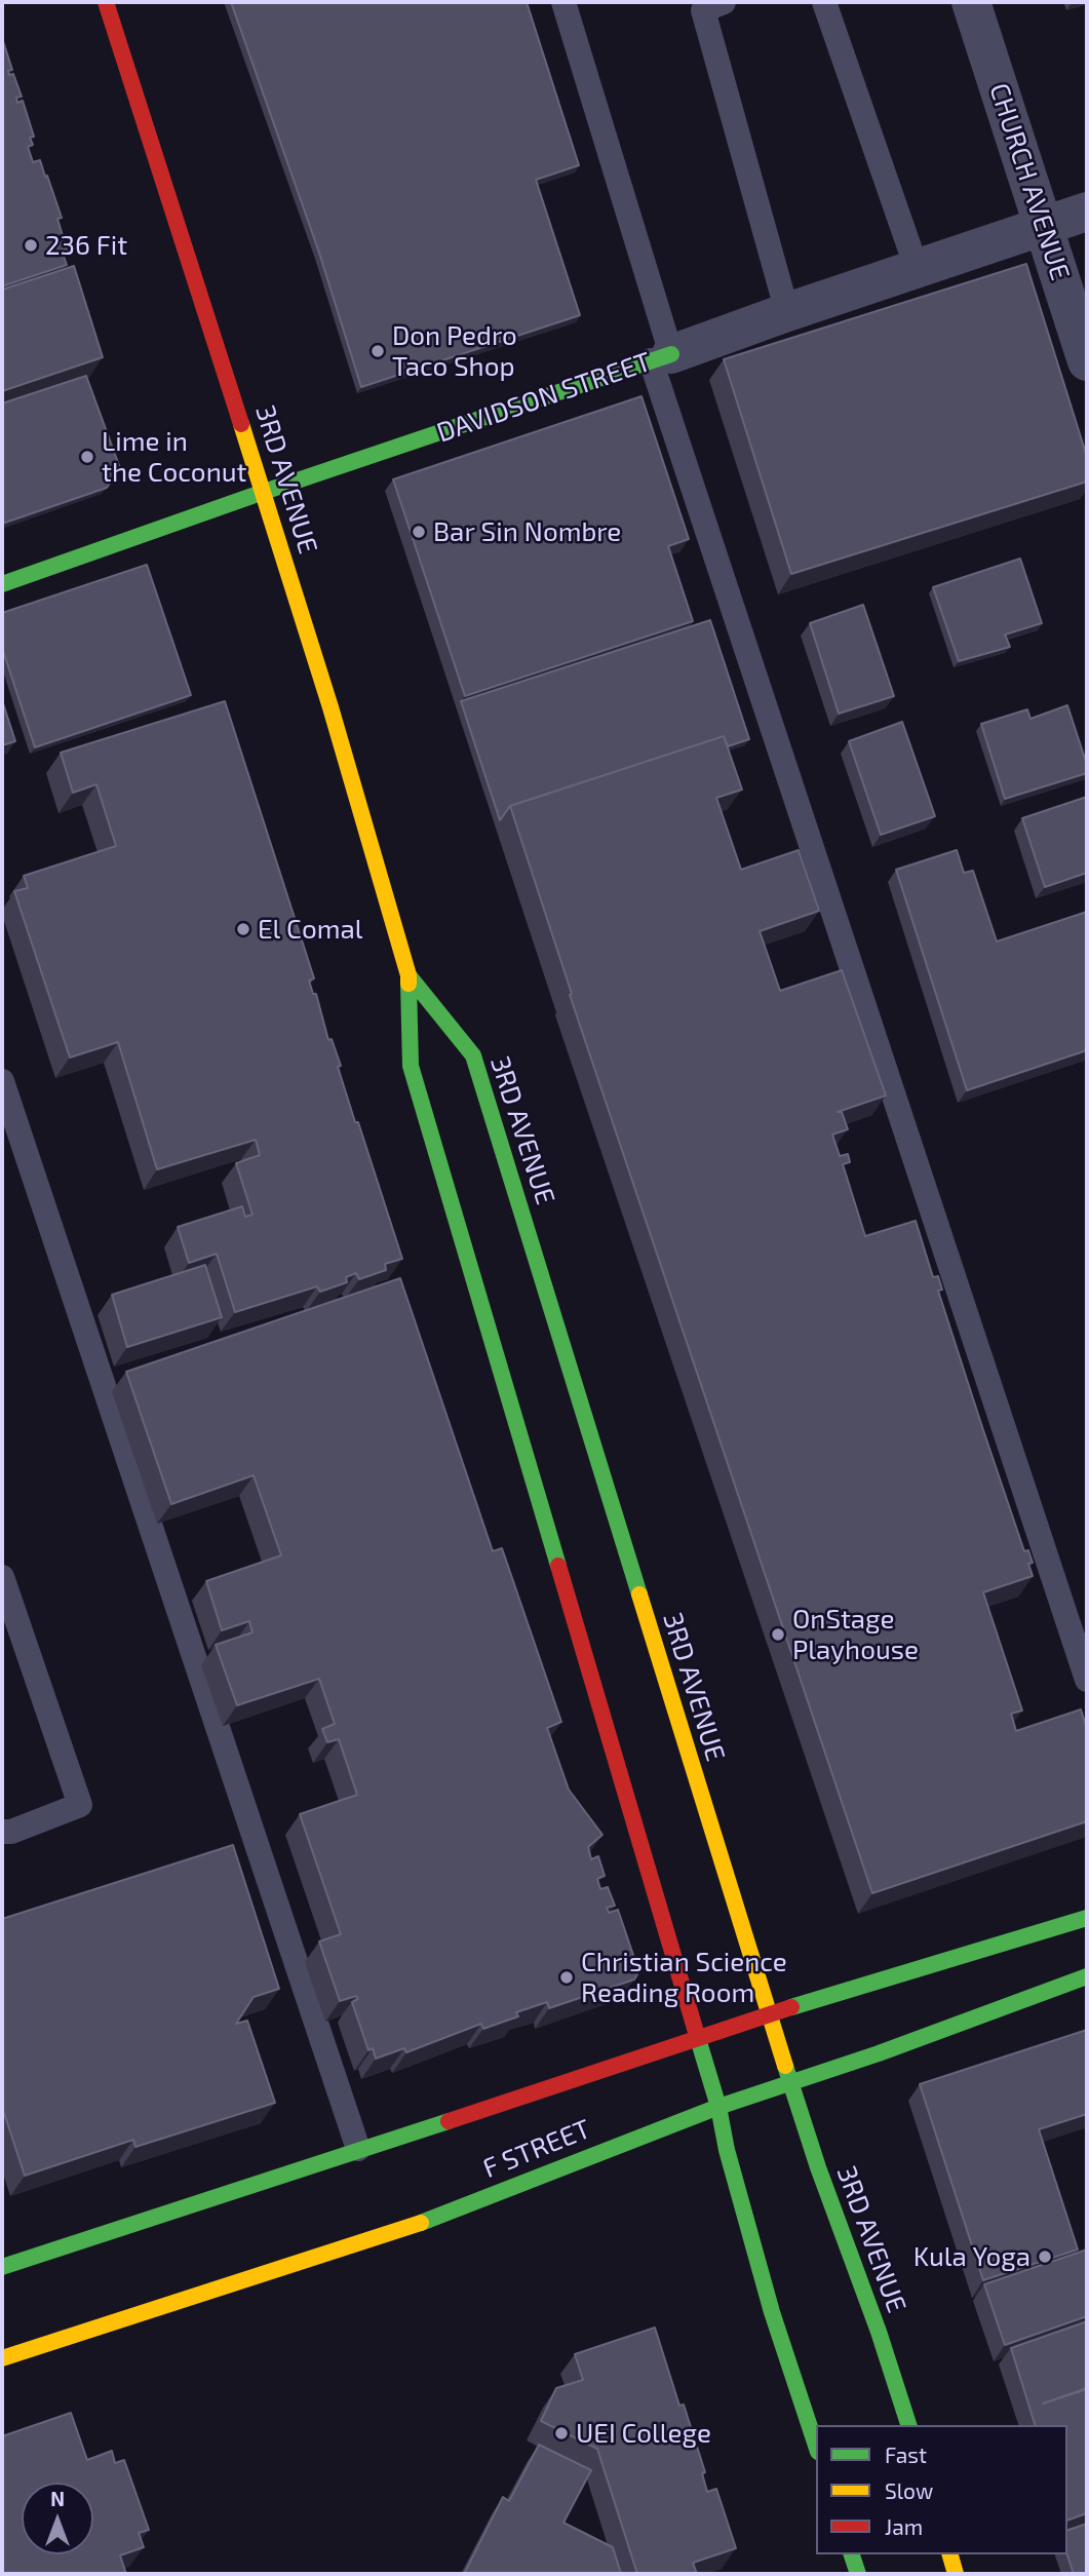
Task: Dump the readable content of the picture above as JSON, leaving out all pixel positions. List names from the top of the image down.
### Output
{
  "streets": {
    "main road": ["DAVIDSON STREET", "3RD AVENUE", "F STREET"],
    "street": ["CHURCH AVENUE"]
  },
  "crossings": [
    ["CHURCH AVENUE", "DAVIDSON STREET"],
    ["DAVIDSON STREET", "3RD AVENUE"],
    ["3RD AVENUE", "F STREET"]
  ],
  "places": [
    "236 Fit",
    "Don Pedro Taco Shop",
    "Lime in the Coconut",
    "Bar Sin Nombre",
    "El Comal",
    "OnStage Playhouse",
    "Christian Science Reading Room",
    "Kula Yoga",
    "UEI College"
  ],
  "legend": ["Fast", "Slow", "Jam"],
  "north": "top"
}
